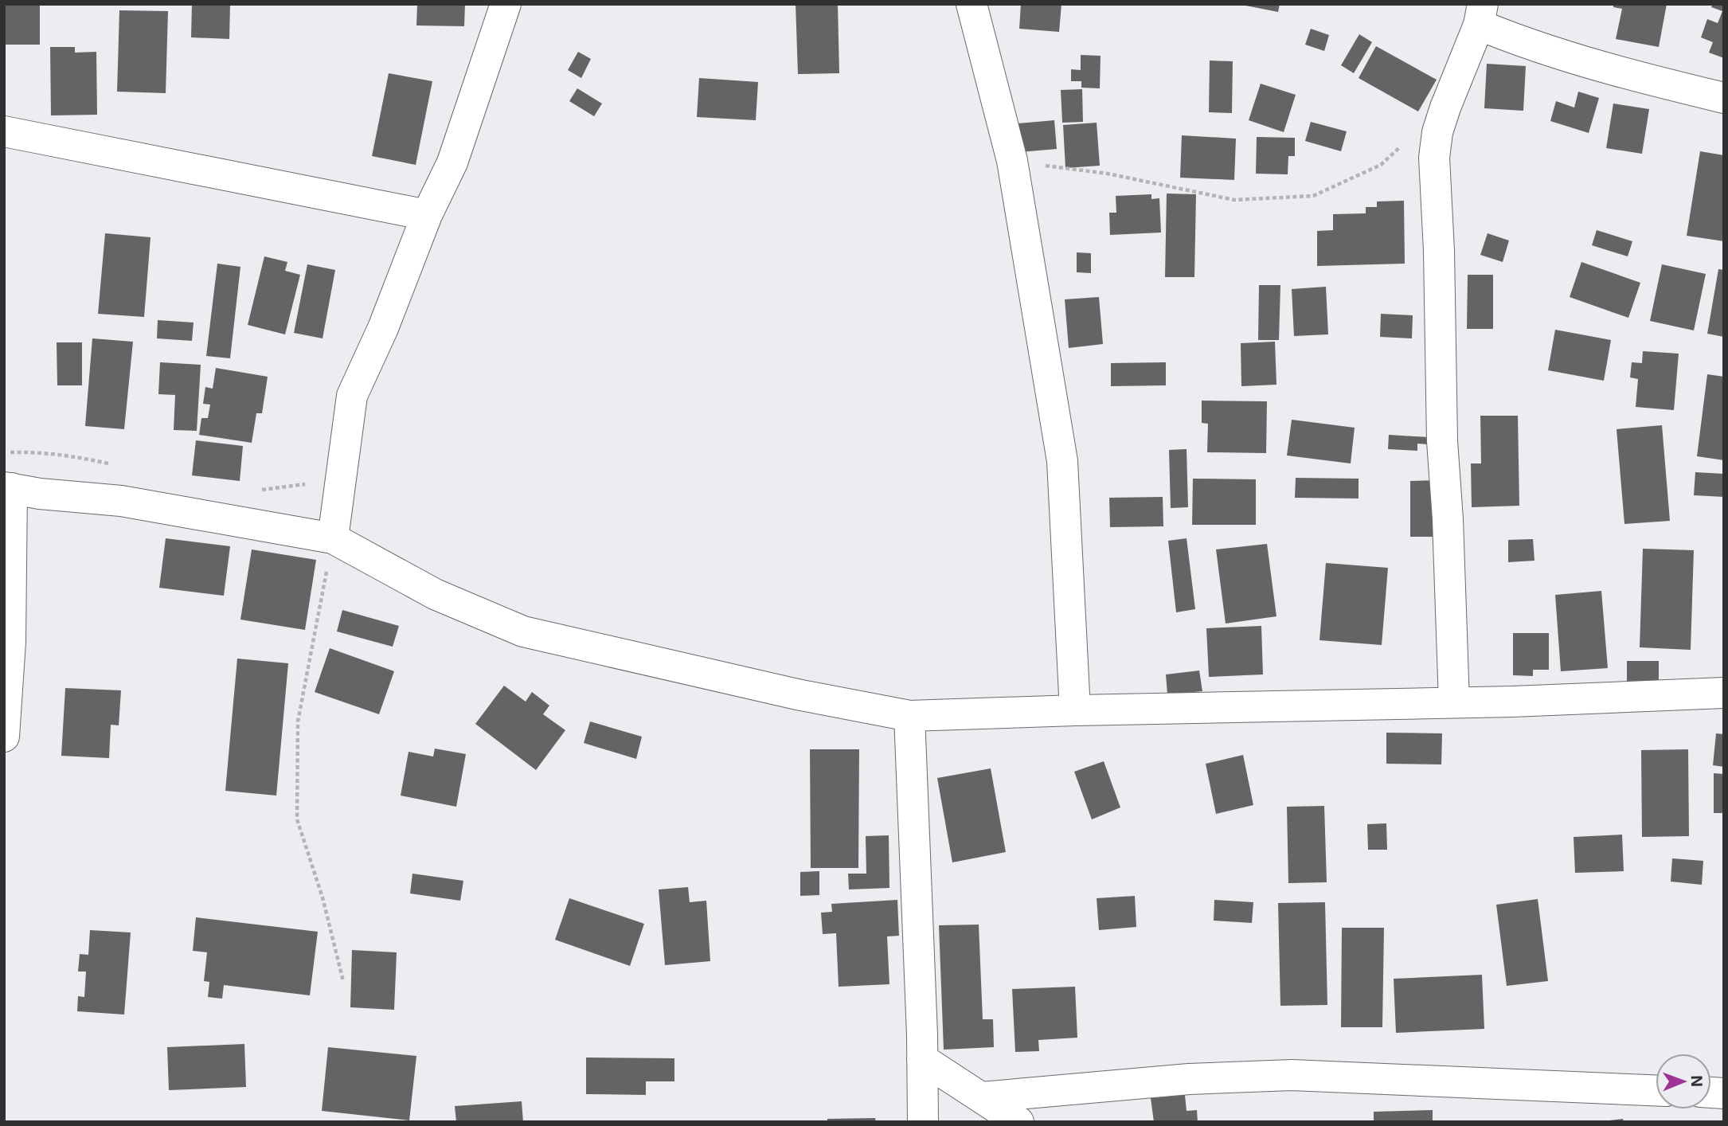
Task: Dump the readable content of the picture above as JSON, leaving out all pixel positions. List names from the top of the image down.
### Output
{
  "north": "right"
}
